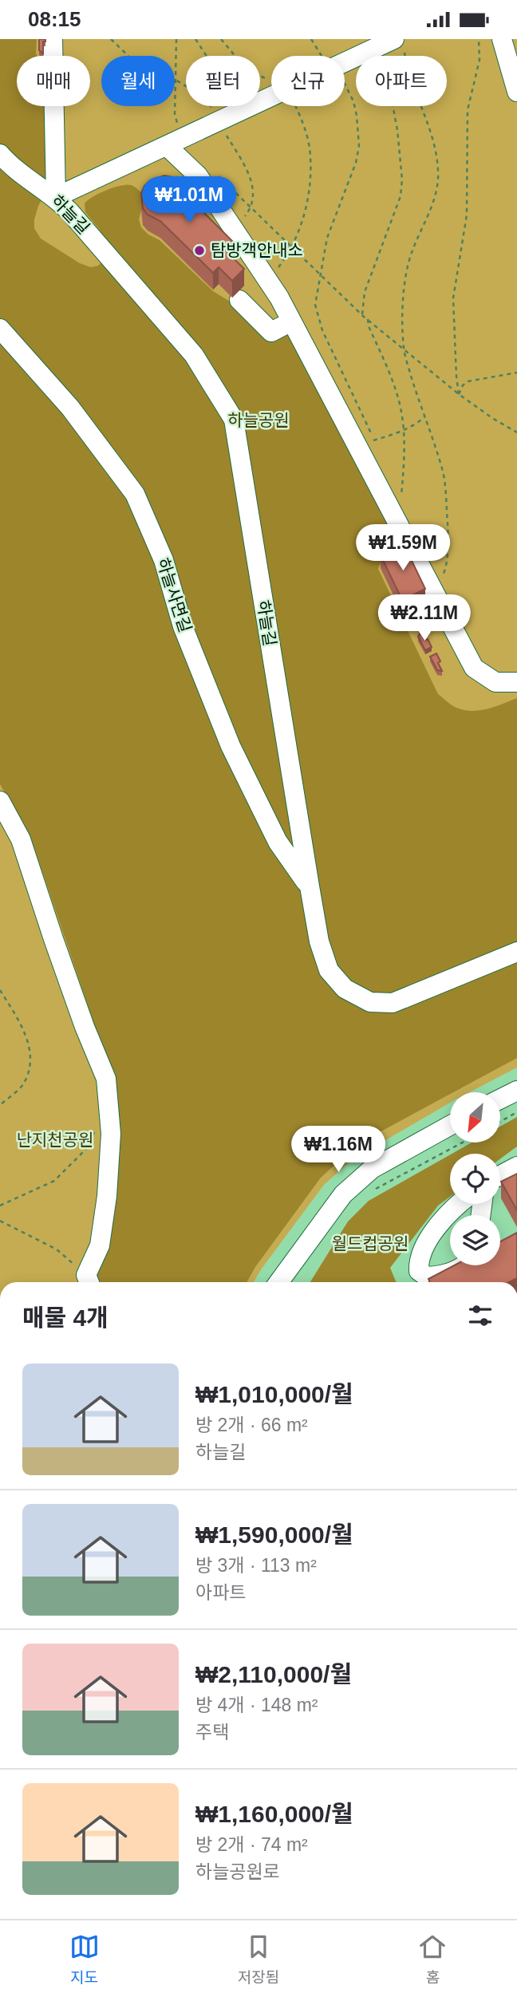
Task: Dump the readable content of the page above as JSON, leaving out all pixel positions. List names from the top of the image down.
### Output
{
  "streets": {
    "street": ["하늘길", "하늘사면길"]
  },
  "crossings": [
    ["하늘길", "하늘사면길"]
  ],
  "parks": ["하늘공원", "난지천공원", "월드컵공원"],
  "places": ["탐방객안내소"],
  "north": "bottom left",
  "page": {
    "status": "08:15",
    "chip": [
      "매매",
      "월세",
      "필터",
      "신규",
      "아파트"
    ],
    "price": [
      "₩1.01M",
      "₩1.59M",
      "₩2.11M",
      "₩1.16M"
    ],
    "heading": "매물 4개",
    "list": [
      {
        "name": "₩1,010,000/월",
        "note": "방 2개 · 66 m² · 하늘길"
      },
      {
        "name": "₩1,590,000/월",
        "note": "방 3개 · 113 m² · 아파트"
      },
      {
        "name": "₩2,110,000/월",
        "note": "방 4개 · 148 m² · 주택"
      },
      {
        "name": "₩1,160,000/월",
        "note": "방 2개 · 74 m² · 하늘공원로"
      }
    ],
    "tabs": ["지도", "저장됨", "홈"]
  }
}
